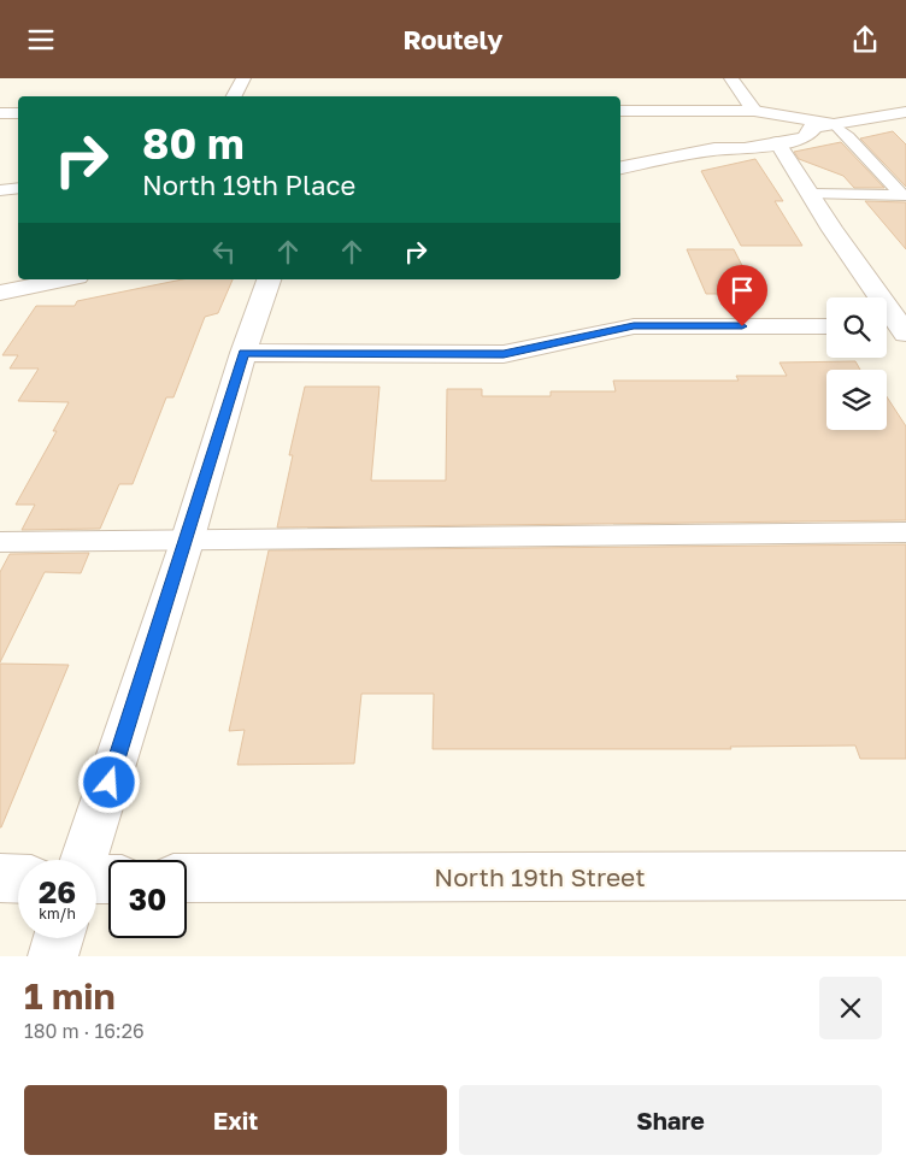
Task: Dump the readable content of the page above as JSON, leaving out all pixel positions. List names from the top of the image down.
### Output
{
  "streets": {
    "street": ["North 19th Street"]
  },
  "page": {
    "header": "Routely",
    "turn": ["80 m", "North 19th Place"],
    "speed": "26 km/h",
    "limit": "30",
    "heading": ["1 min", "180 m · 16:26"],
    "buttons": ["Exit", "Share"]
  }
}
